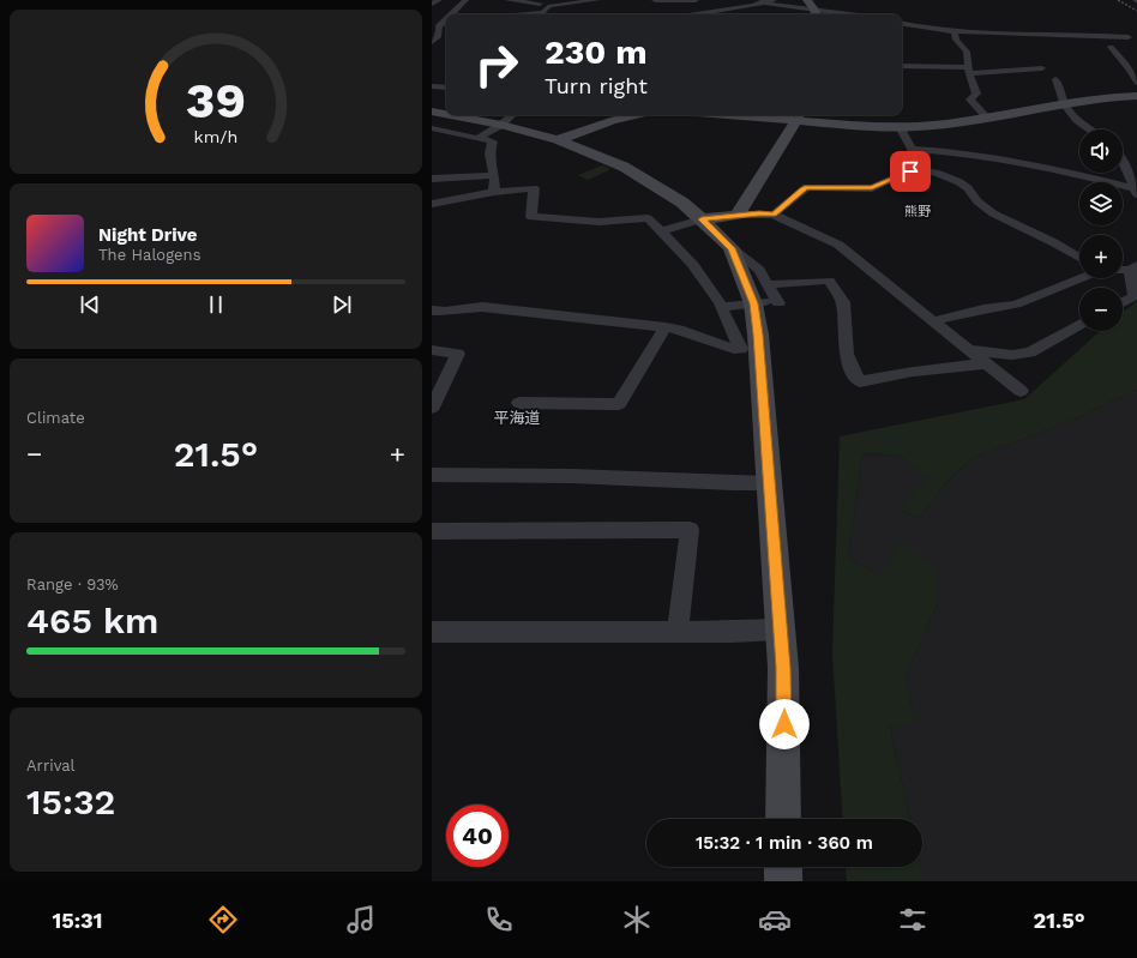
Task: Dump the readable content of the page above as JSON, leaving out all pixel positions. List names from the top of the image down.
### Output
{
  "districts": ["熊野", "平海道"],
  "page": {
    "turn": ["230 m", "Turn right"],
    "map_buttons": ["+", "−"],
    "song": ["Night Drive", "The Halogens"],
    "tile": [
      "Climate",
      ["Range · 93%", "465 km"],
      ["Arrival", "15:32"]
    ],
    "heat": ["−", "21.5°", "+"],
    "limit": "40",
    "trip": "15:32 · 1 min · 360 m",
    "tabs": ["15:31", "21.5°"],
    "gauge": ["39", "km/h"]
  }
}
